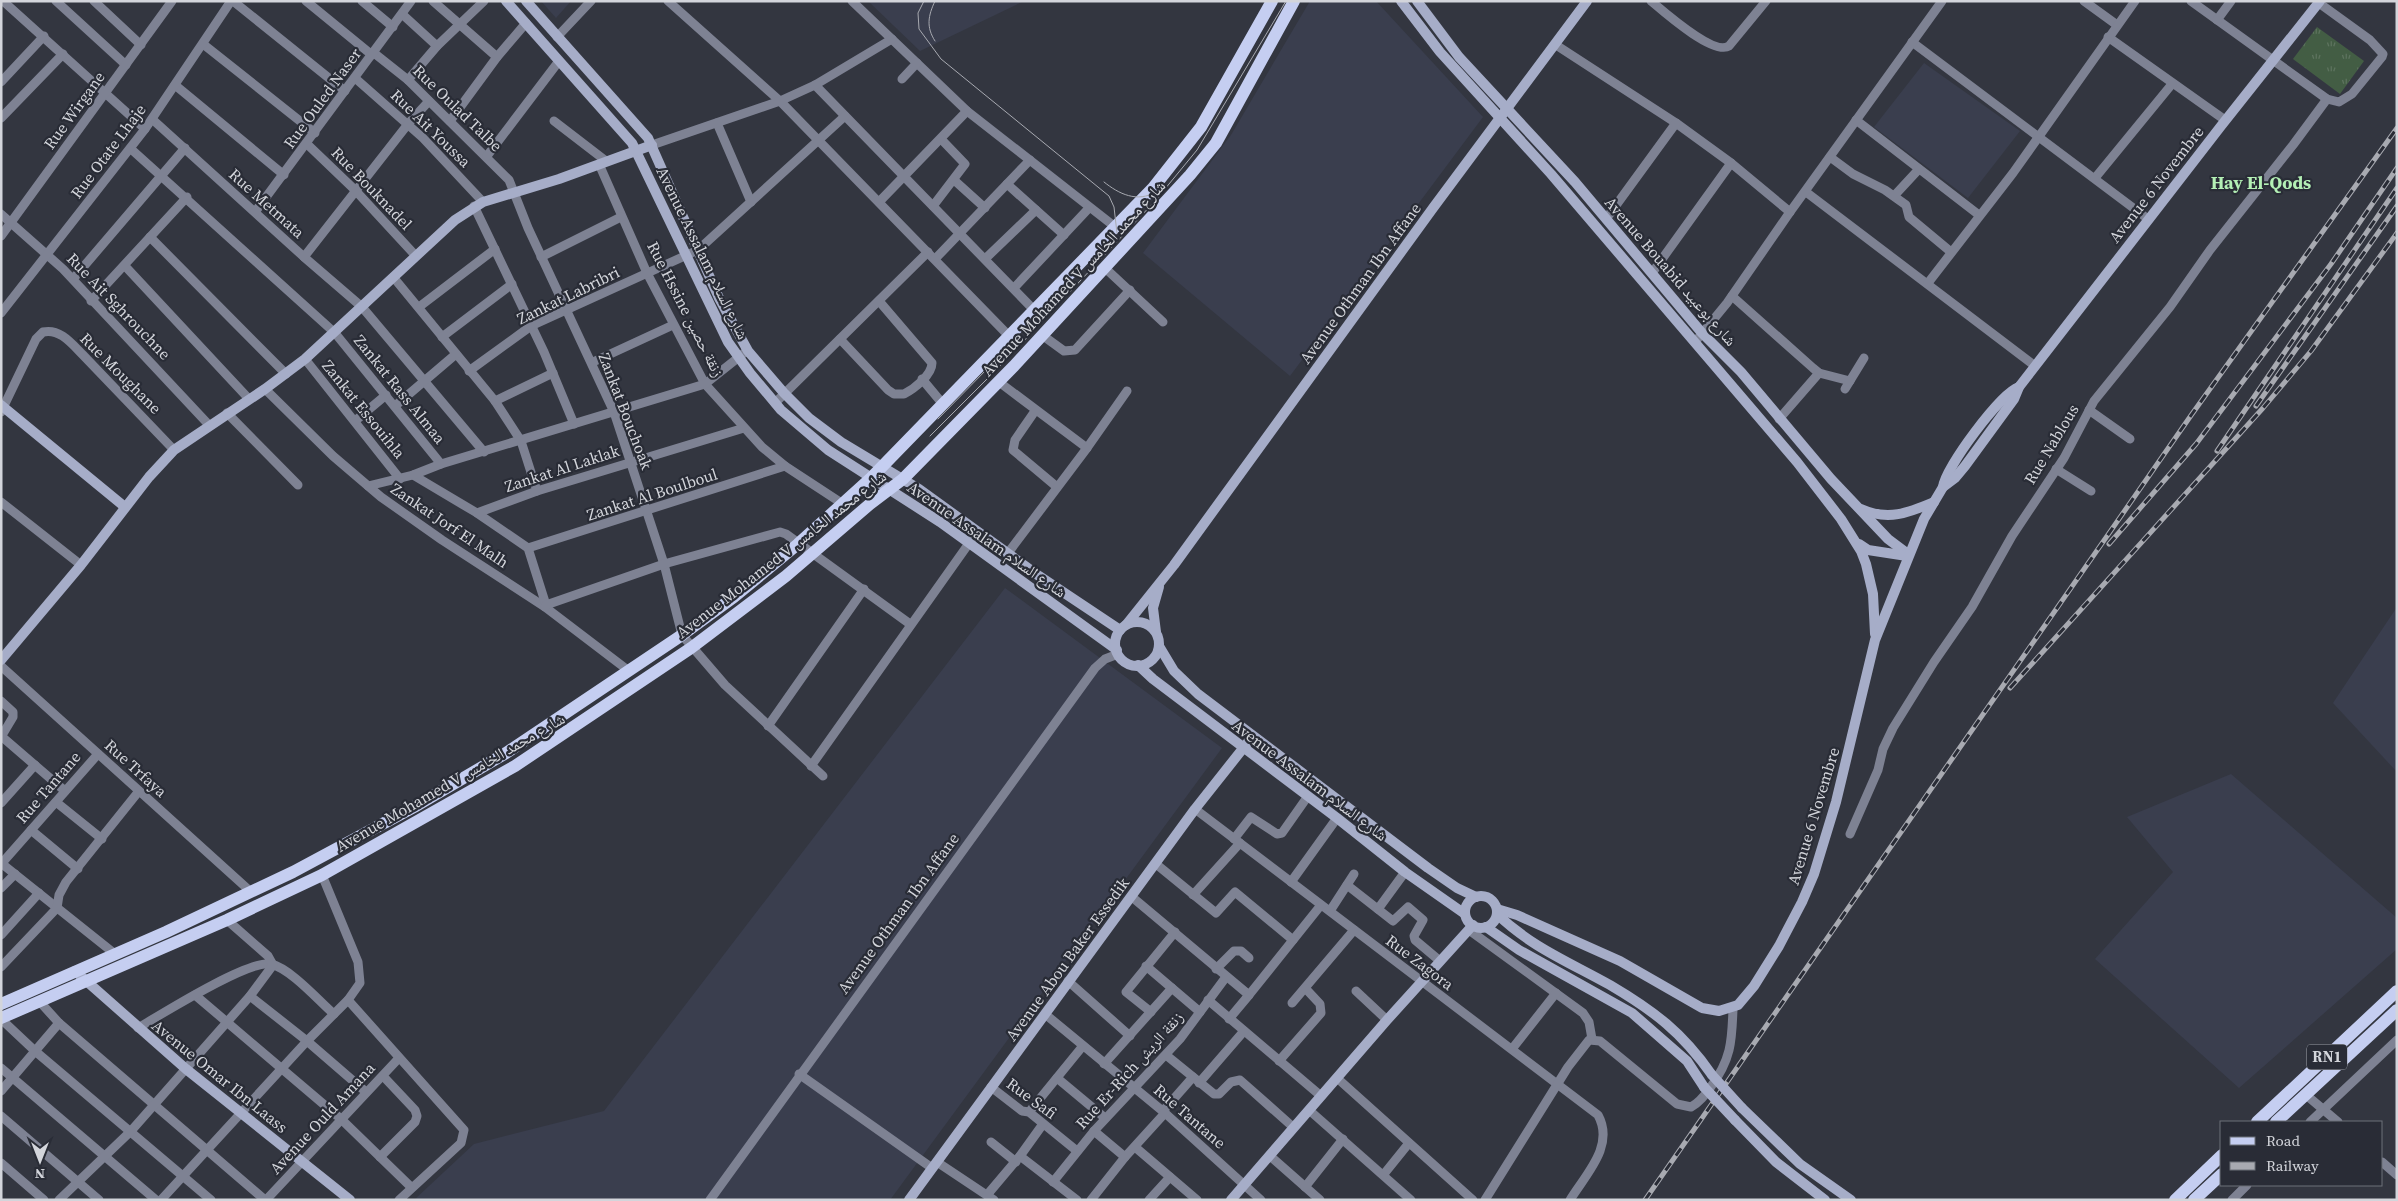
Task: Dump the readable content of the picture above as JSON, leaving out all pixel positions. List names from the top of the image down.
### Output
{
  "streets": {
    "main road": ["Avenue Mohamed V شارع محمد الخامس", "RN1"],
    "street": [
      "Rue Ouled Naser",
      "Rue Oulad Talbe",
      "Rue Wirgane",
      "Rue Ait Youssa",
      "Rue Otate Lhaje",
      "Avenue 6 Novembre",
      "Rue Bouknadel",
      "Rue Metmata",
      "Avenue Assalam شارع السلام",
      "Avenue Bouabid شارع بوعبيد",
      "Avenue Othman Ibn Affane",
      "Zankat Labribri",
      "Rue Ait Sghrouchne",
      "Rue Hssine زنقة حصين",
      "Rue Moughane",
      "Zankat Rass Almaa",
      "Zankat Essouihla",
      "Zankat Bouchoak",
      "Rue Nablous",
      "Zankat Al Laklak",
      "Zankat Al Boulboul",
      "Zankat Jorf El Malh",
      "Rue Trfaya",
      "Rue Tantane",
      "Avenue Abou Baker Essedik",
      "Rue Zagora",
      "Rue Er-Rich زنقة الريش",
      "Avenue Omar Ibn Laass",
      "Rue Safi",
      "Avenue Ould Amana"
    ]
  },
  "crossings": [
    ["Rue Ouled Naser", "Rue Oulad Talbe"],
    ["Rue Ouled Naser", "Rue Ait Youssa"],
    ["Rue Ouled Naser", "Rue Bouknadel"],
    ["Rue Ouled Naser", "Rue Metmata"],
    ["Rue Oulad Talbe", "Zankat Bouchoak"],
    ["Rue Wirgane", "Rue Ait Sghrouchne"],
    ["Rue Ait Youssa", "Zankat Labribri"],
    ["Rue Otate Lhaje", "Rue Metmata"],
    ["Rue Otate Lhaje", "Rue Ait Sghrouchne"],
    ["Rue Otate Lhaje", "Zankat Rass Almaa"],
    ["Avenue 6 Novembre", "Avenue Bouabid شارع بوعبيد"],
    ["Avenue Assalam شارع السلام", "Avenue Mohamed V شارع محمد الخامس"],
    ["Avenue Assalam شارع السلام", "Avenue Othman Ibn Affane"],
    ["Avenue Assalam شارع السلام", "Zankat Labribri"],
    ["Avenue Assalam شارع السلام", "Avenue Abou Baker Essedik"],
    ["Avenue Bouabid شارع بوعبيد", "Avenue Othman Ibn Affane"],
    ["Avenue Mohamed V شارع محمد الخامس", "Rue Hssine زنقة حصين"],
    ["Avenue Mohamed V شارع محمد الخامس", "Zankat Bouchoak"],
    ["Avenue Mohamed V شارع محمد الخامس", "Zankat Jorf El Malh"],
    ["Avenue Mohamed V شارع محمد الخامس", "Rue Trfaya"],
    ["Avenue Mohamed V شارع محمد الخامس", "Avenue Omar Ibn Laass"],
    ["Zankat Labribri", "Rue Hssine زنقة حصين"],
    ["Zankat Labribri", "Zankat Bouchoak"],
    ["Rue Hssine زنقة حصين", "Zankat Al Laklak"],
    ["Rue Hssine زنقة حصين", "Zankat Al Boulboul"],
    ["Zankat Bouchoak", "Zankat Al Laklak"],
    ["Zankat Bouchoak", "Zankat Al Boulboul"],
    ["Rue Trfaya", "Rue Tantane"],
    ["Rue Tantane", "Avenue Abou Baker Essedik"],
    ["Rue Tantane", "Rue Er-Rich زنقة الريش"],
    ["Avenue Abou Baker Essedik", "Rue Zagora"],
    ["Avenue Abou Baker Essedik", "Rue Safi"],
    ["Rue Er-Rich زنقة الريش", "Rue Safi"],
    ["Avenue Omar Ibn Laass", "Avenue Ould Amana"]
  ],
  "districts": ["Hay El-Qods"],
  "legend": ["Road", "Railway"],
  "north": "bottom"
}
